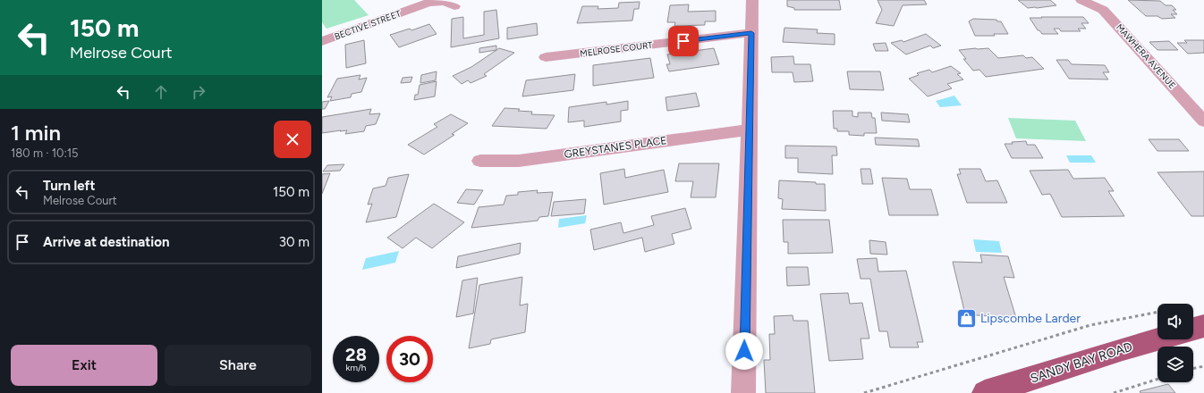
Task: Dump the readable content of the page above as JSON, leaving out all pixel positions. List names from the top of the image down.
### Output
{
  "streets": {
    "main road": ["SANDY BAY ROAD"],
    "street": [
      "BECTIVE STREET",
      "MELROSE COURT",
      "MAWHERA AVENUE",
      "GREYSTANES PLACE"
    ]
  },
  "places": {
    "shop": ["Lipscombe Larder"]
  },
  "page": {
    "turn": ["150 m", "Melrose Court"],
    "heading": ["1 min", "180 m · 10:15"],
    "list": [
      {
        "name": "Turn left",
        "note": "Melrose Court",
        "value": "150 m"
      },
      {
        "name": "Arrive at destination",
        "value": "30 m"
      }
    ],
    "speed": "28 km/h",
    "limit": "30",
    "buttons": ["Exit", "Share"]
  }
}
